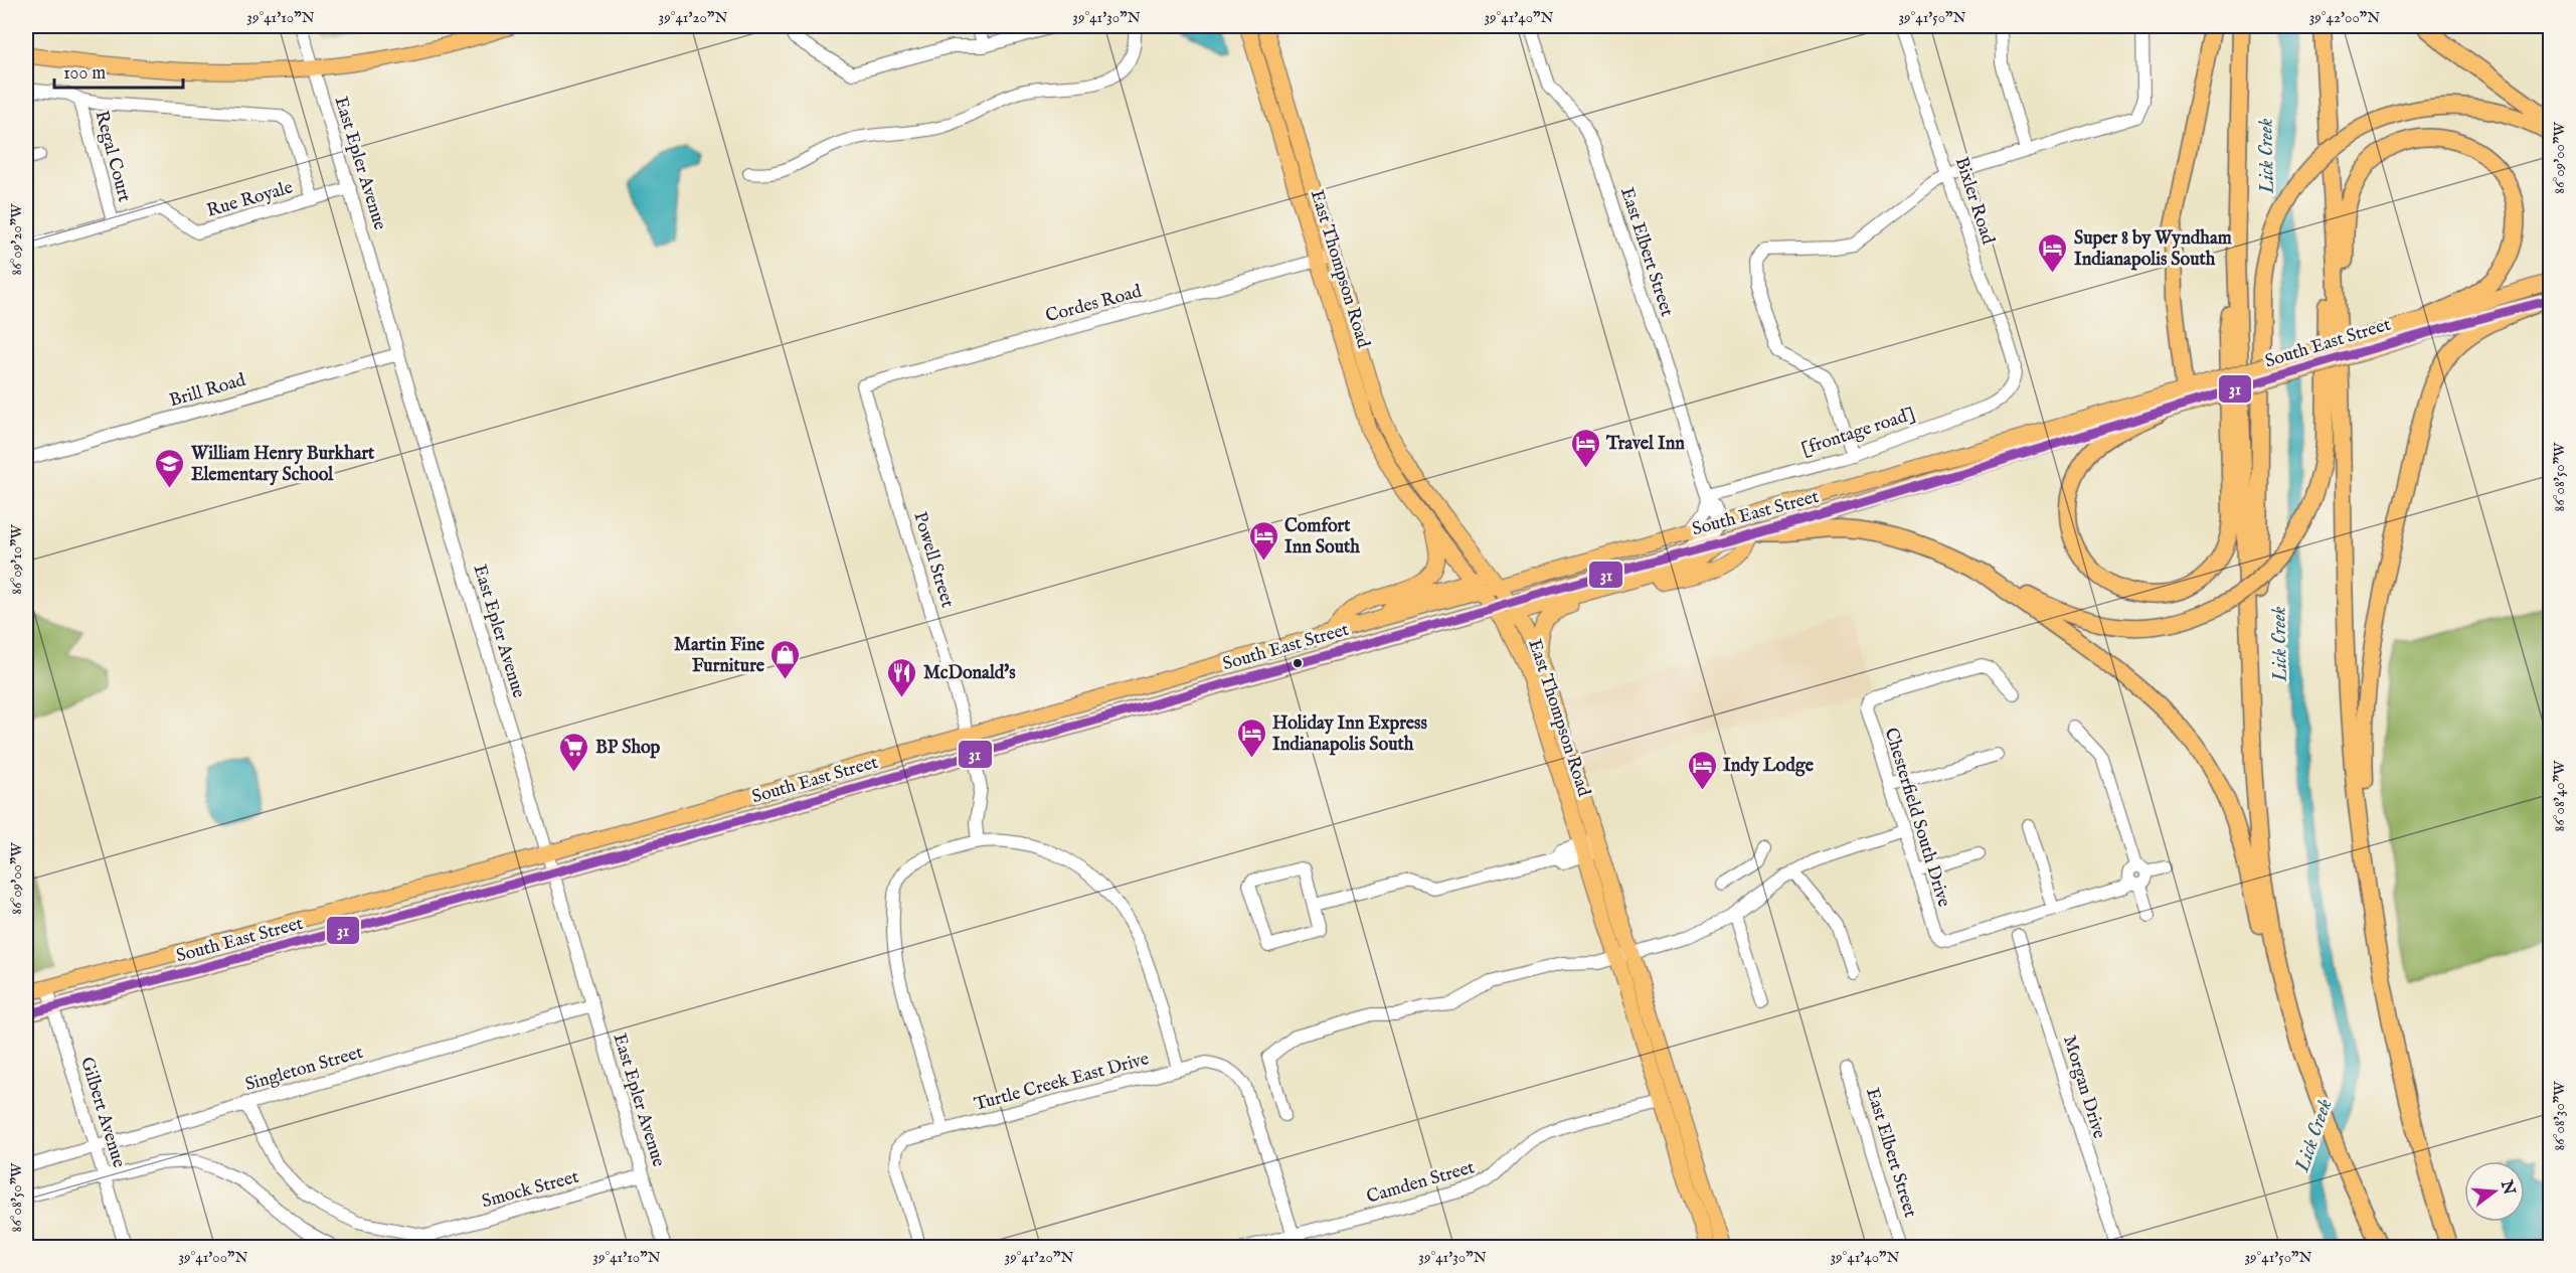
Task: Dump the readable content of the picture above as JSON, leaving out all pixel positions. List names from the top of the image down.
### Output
{
  "streets": {
    "main road": ["East Thompson Road", "South East Street"],
    "street": [
      "Regal Court",
      "East Epler Avenue",
      "Rue Royale",
      "Bixler Road",
      "East Elbert Street",
      "Cordes Road",
      "Brill Road",
      "[frontage road]",
      "Powell Street",
      "Chesterfield South Drive",
      "Singleton Street",
      "Turtle Creek East Drive",
      "Morgan Drive",
      "Gilbert Avenue",
      "Camden Street",
      "Smock Street"
    ]
  },
  "crossings": [
    ["Regal Court", "Rue Royale"],
    ["East Epler Avenue", "Rue Royale"],
    ["East Epler Avenue", "South East Street"],
    ["East Epler Avenue", "Brill Road"],
    ["East Epler Avenue", "Singleton Street"],
    ["East Epler Avenue", "Smock Street"],
    ["Bixler Road", "[frontage road]"],
    ["East Elbert Street", "South East Street"],
    ["East Elbert Street", "[frontage road]"],
    ["East Thompson Road", "Cordes Road"],
    ["East Thompson Road", "South East Street"],
    ["East Thompson Road", "Camden Street"],
    ["Cordes Road", "Powell Street"],
    ["South East Street", "Powell Street"],
    ["South East Street", "Gilbert Avenue"],
    ["Singleton Street", "Gilbert Avenue"],
    ["Turtle Creek East Drive", "Camden Street"]
  ],
  "water": ["Lick Creek"],
  "places": {
    "hotel": [
      "Super 8 by Wyndham Indianapolis South",
      "Travel Inn",
      "Comfort Inn South",
      "Holiday Inn Express Indianapolis South",
      "Indy Lodge"
    ],
    "school or university": ["William Henry Burkhart Elementary School"],
    "shop": ["Martin Fine Furniture"],
    "restaurant": ["McDonald's"],
    "supermarket": ["BP Shop"]
  },
  "lines": ["transit line 31"],
  "scale_bar": "100 m",
  "north": "right",
  "coordinates": [
    "39°41'10\"N",
    "39°41'20\"N",
    "39°41'30\"N",
    "39°41'40\"N",
    "39°41'50\"N",
    "39°42'00\"N",
    "86°09'00\"W",
    "86°09'20\"W",
    "86°08'50\"W",
    "86°09'10\"W",
    "86°08'40\"W",
    "86°08'30\"W",
    "39°41'00\"N"
  ]
}
